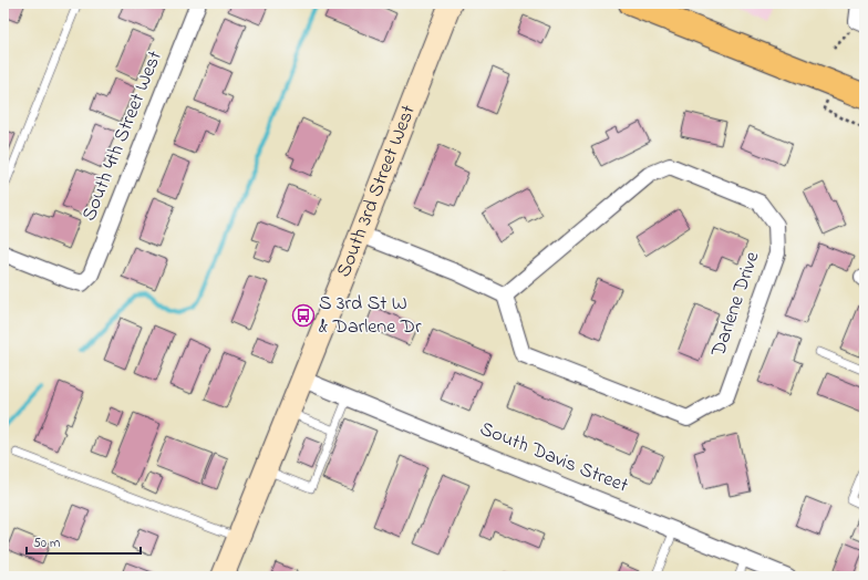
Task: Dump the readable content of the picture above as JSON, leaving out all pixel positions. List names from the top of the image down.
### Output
{
  "streets": {
    "main road": ["South 3rd Street West"],
    "street": ["South 4th Street West", "Darlene Drive", "South Davis Street"]
  },
  "crossings": [
    ["South 3rd Street West", "South Davis Street"]
  ],
  "places": {
    "bus stop": ["S 3rd St W & Darlene Dr"]
  },
  "scale_bar": "50 m"
}
